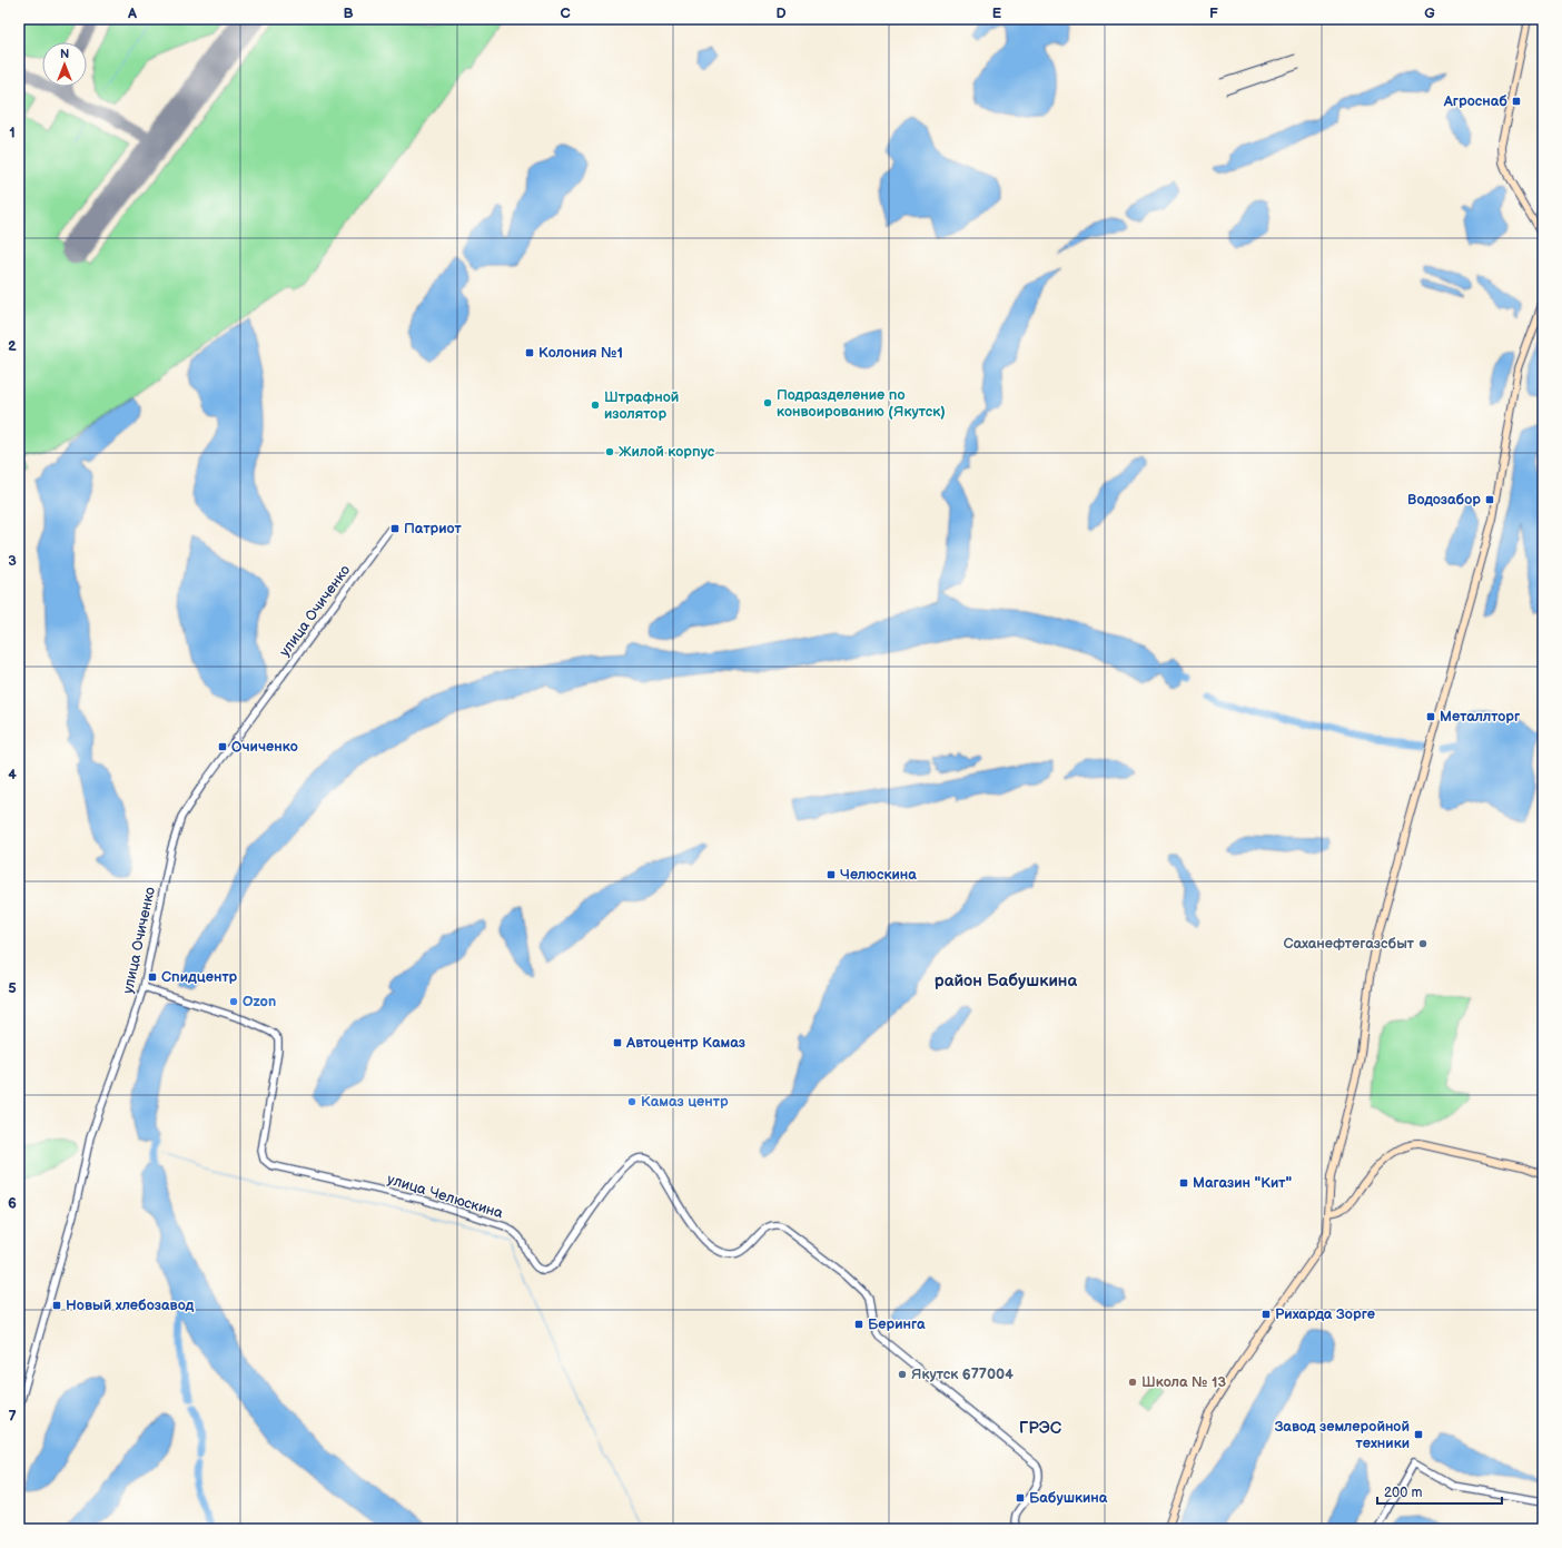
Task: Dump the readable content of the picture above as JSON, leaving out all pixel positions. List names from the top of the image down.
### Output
{
  "streets": {
    "street": ["улица Очиченко", "улица Челюскина"]
  },
  "crossings": [
    ["улица Очиченко", "улица Челюскина"]
  ],
  "districts": ["район Бабушкина", "ГРЭС"],
  "places": {
    "transit": [
      "Агроснаб",
      "Колония №1",
      "Водозабор",
      "Патриот",
      "Металлторг",
      "Очиченко",
      "Челюскина",
      "Спидцентр",
      "Автоцентр Камаз",
      "Магазин \"Кит\"",
      "Новый хлебозавод",
      "Рихарда Зорге",
      "Беринга",
      "Завод землеройной техники",
      "Бабушкина"
    ],
    "other": [
      "Подразделение по конвоированию (Якутск)",
      "Штрафной изолятор",
      "Жилой корпус",
      "Саханефтегазсбыт",
      "Ozon",
      "Камаз центр",
      "Якутск 677004",
      "Школа № 13"
    ]
  },
  "scale_bar": "200 m",
  "north": "top",
  "grid": {
    "columns": [
      "A",
      "B",
      "C",
      "D",
      "E",
      "F",
      "G"
    ],
    "rows": [
      "1",
      "2",
      "3",
      "4",
      "5",
      "6",
      "7"
    ]
  }
}
